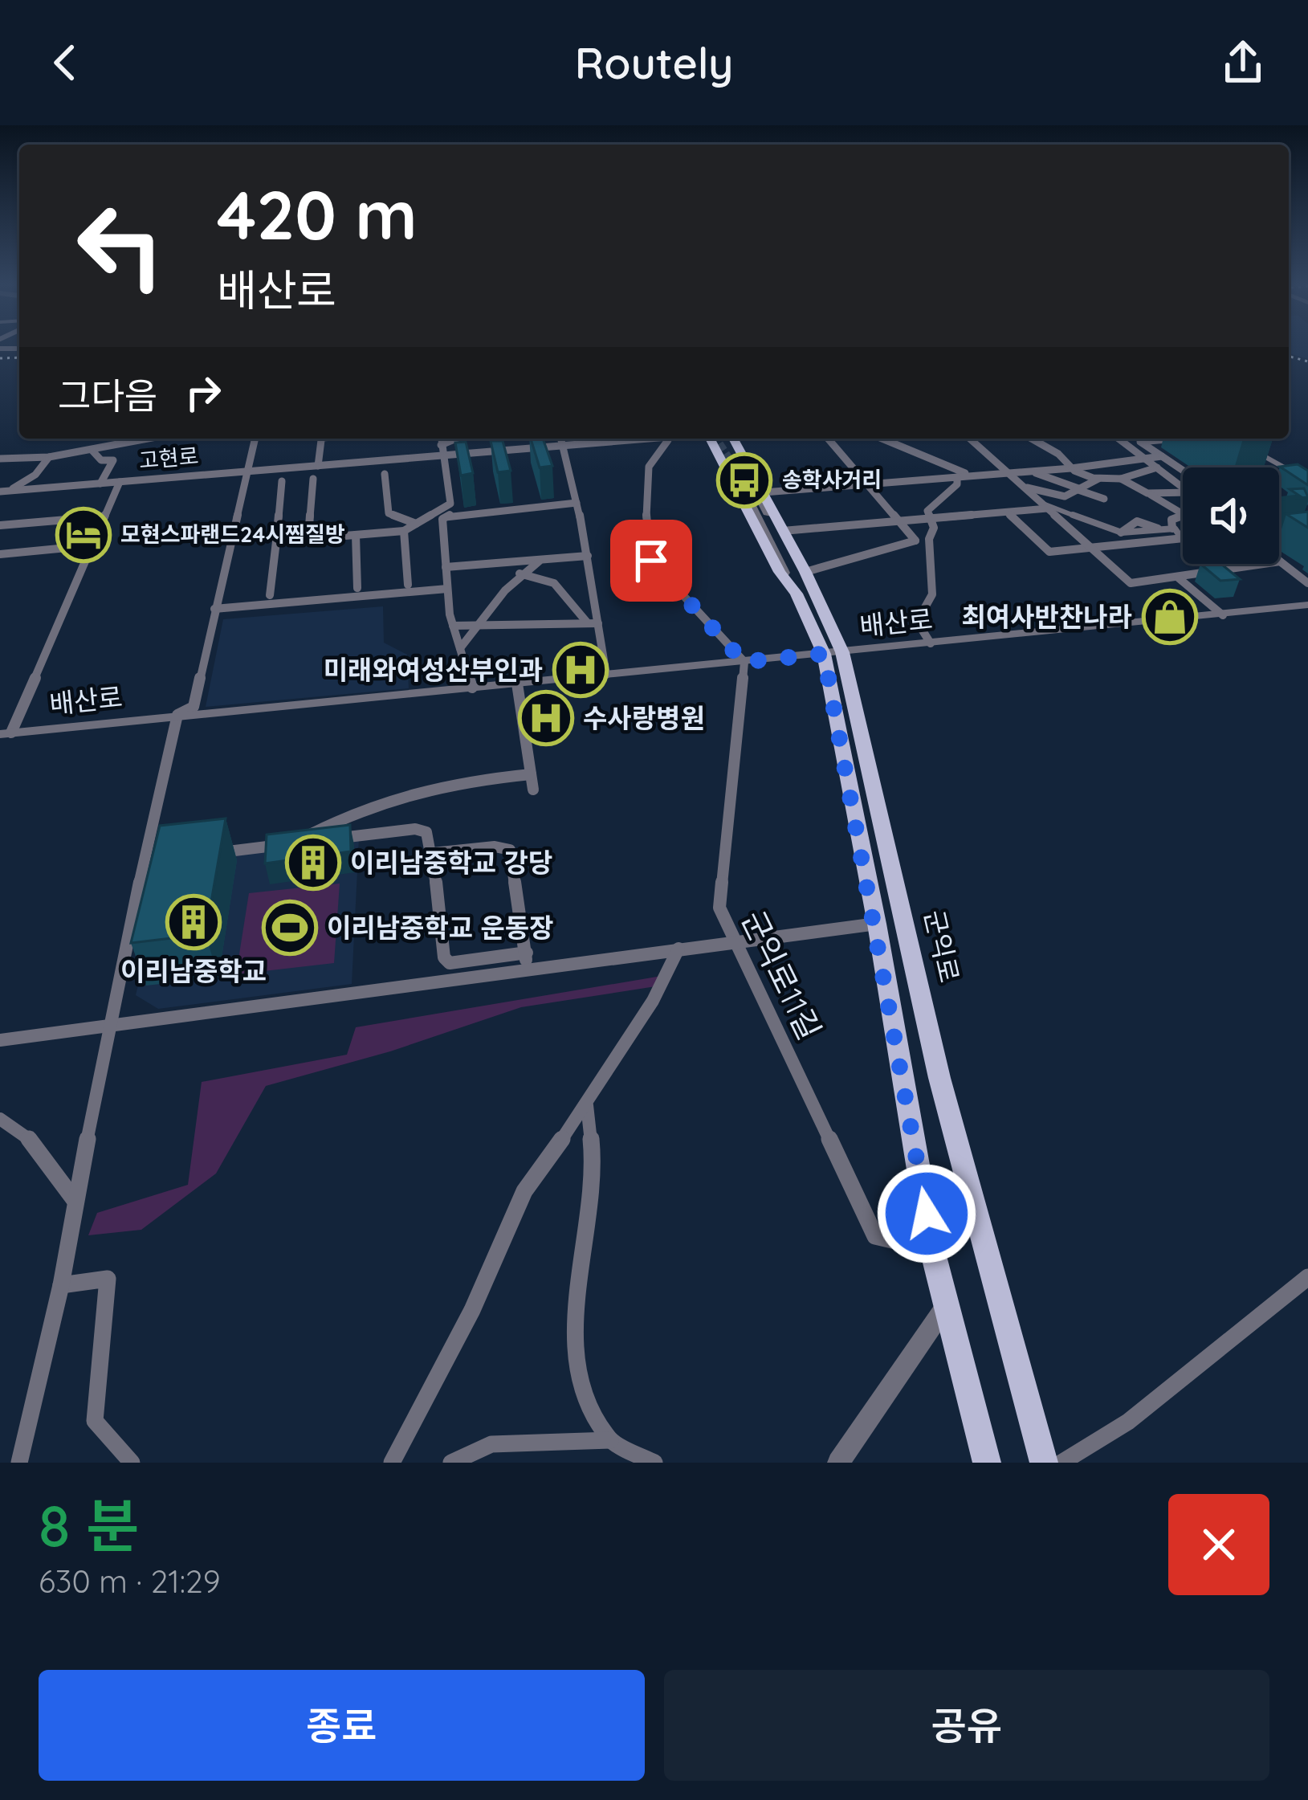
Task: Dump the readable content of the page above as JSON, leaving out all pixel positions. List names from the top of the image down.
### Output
{
  "streets": {
    "main road": ["군익로"],
    "street": ["고현로", "배산로", "군익로11길"]
  },
  "crossings": [
    ["배산로", "군익로"],
    ["배산로", "군익로11길"],
    ["군익로", "군익로11길"]
  ],
  "places": {
    "bus stop": ["송학사거리"],
    "hotel": ["모현스파랜드24시찜질방"],
    "shop": ["최여사반찬나라"],
    "hospital": ["미래와여성산부인과", "수사랑병원"],
    "building": ["이리남중학교 강당", "이리남중학교"],
    "sports": ["이리남중학교 운동장"]
  },
  "page": {
    "header": "Routely",
    "turn": ["420 m", "배산로"],
    "then": "그다음",
    "heading": ["8 분", "630 m · 21:29"],
    "buttons": ["종료", "공유"]
  }
}
